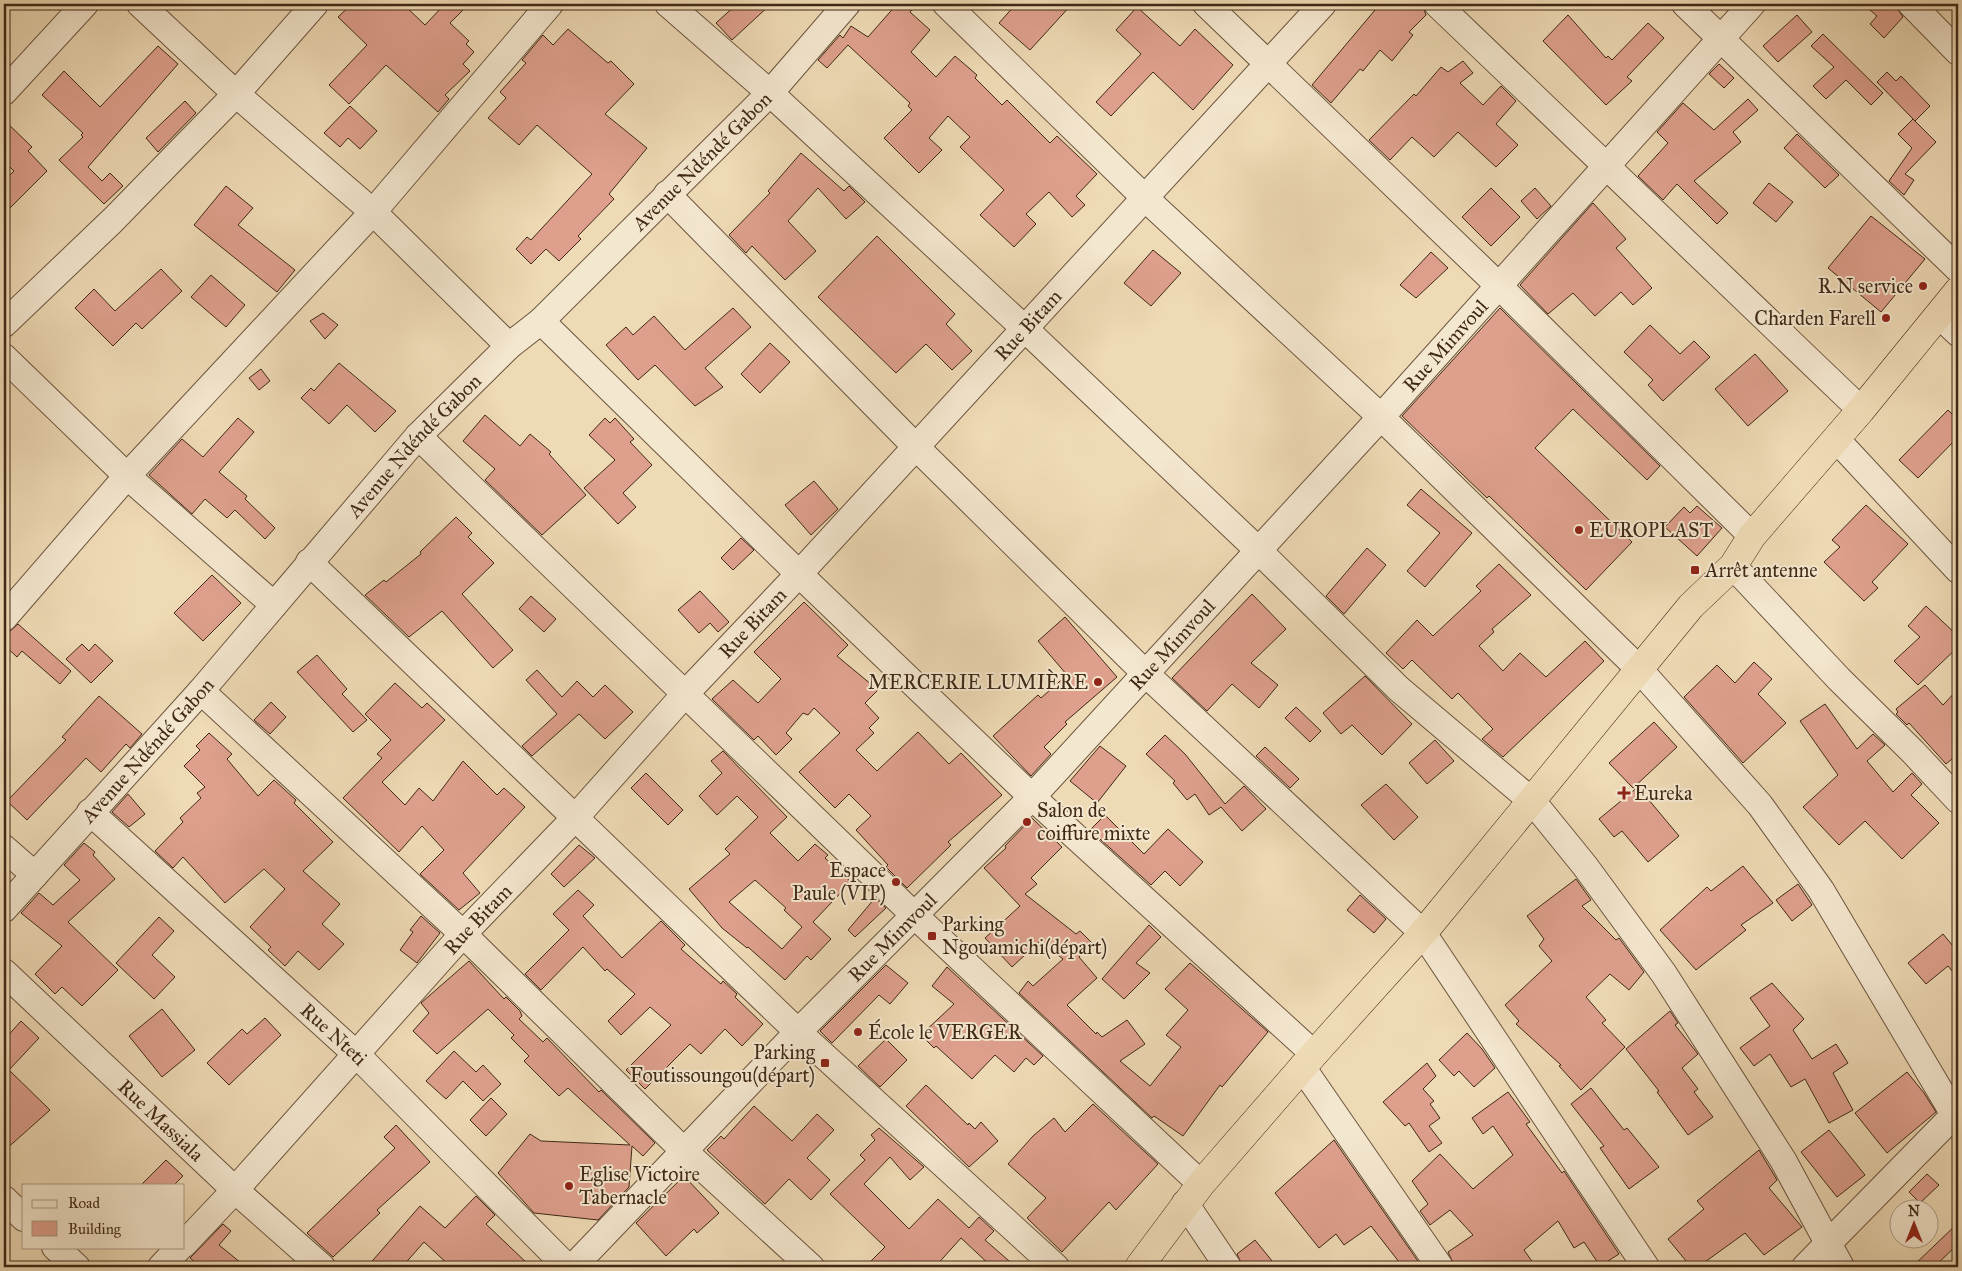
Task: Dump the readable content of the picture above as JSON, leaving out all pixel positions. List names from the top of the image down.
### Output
{
  "streets": {
    "street": [
      "Avenue Ndéndé Gabon",
      "Rue Bitam",
      "Rue Mimvoul",
      "Rue Nteti",
      "Rue Massiala"
    ]
  },
  "crossings": [
    ["Avenue Ndéndé Gabon", "Rue Nteti"],
    ["Rue Bitam", "Rue Nteti"],
    ["Rue Bitam", "Rue Massiala"]
  ],
  "places": {
    "other": [
      "R.N service",
      "Charden Farell",
      "EUROPLAST",
      "MERCERIE LUMIÈRE",
      "Salon de coiffure mixte",
      "Espace Paule (VIP)",
      "École le VERGER",
      "Eglise Victoire Tabernacle"
    ],
    "transit": ["Arrêt antenne", "Parking Ngouamichi(départ)", "Parking Foutissoungou(départ)"],
    "health": ["Eureka"]
  },
  "legend": ["Road", "Building"],
  "north": "top"
}
